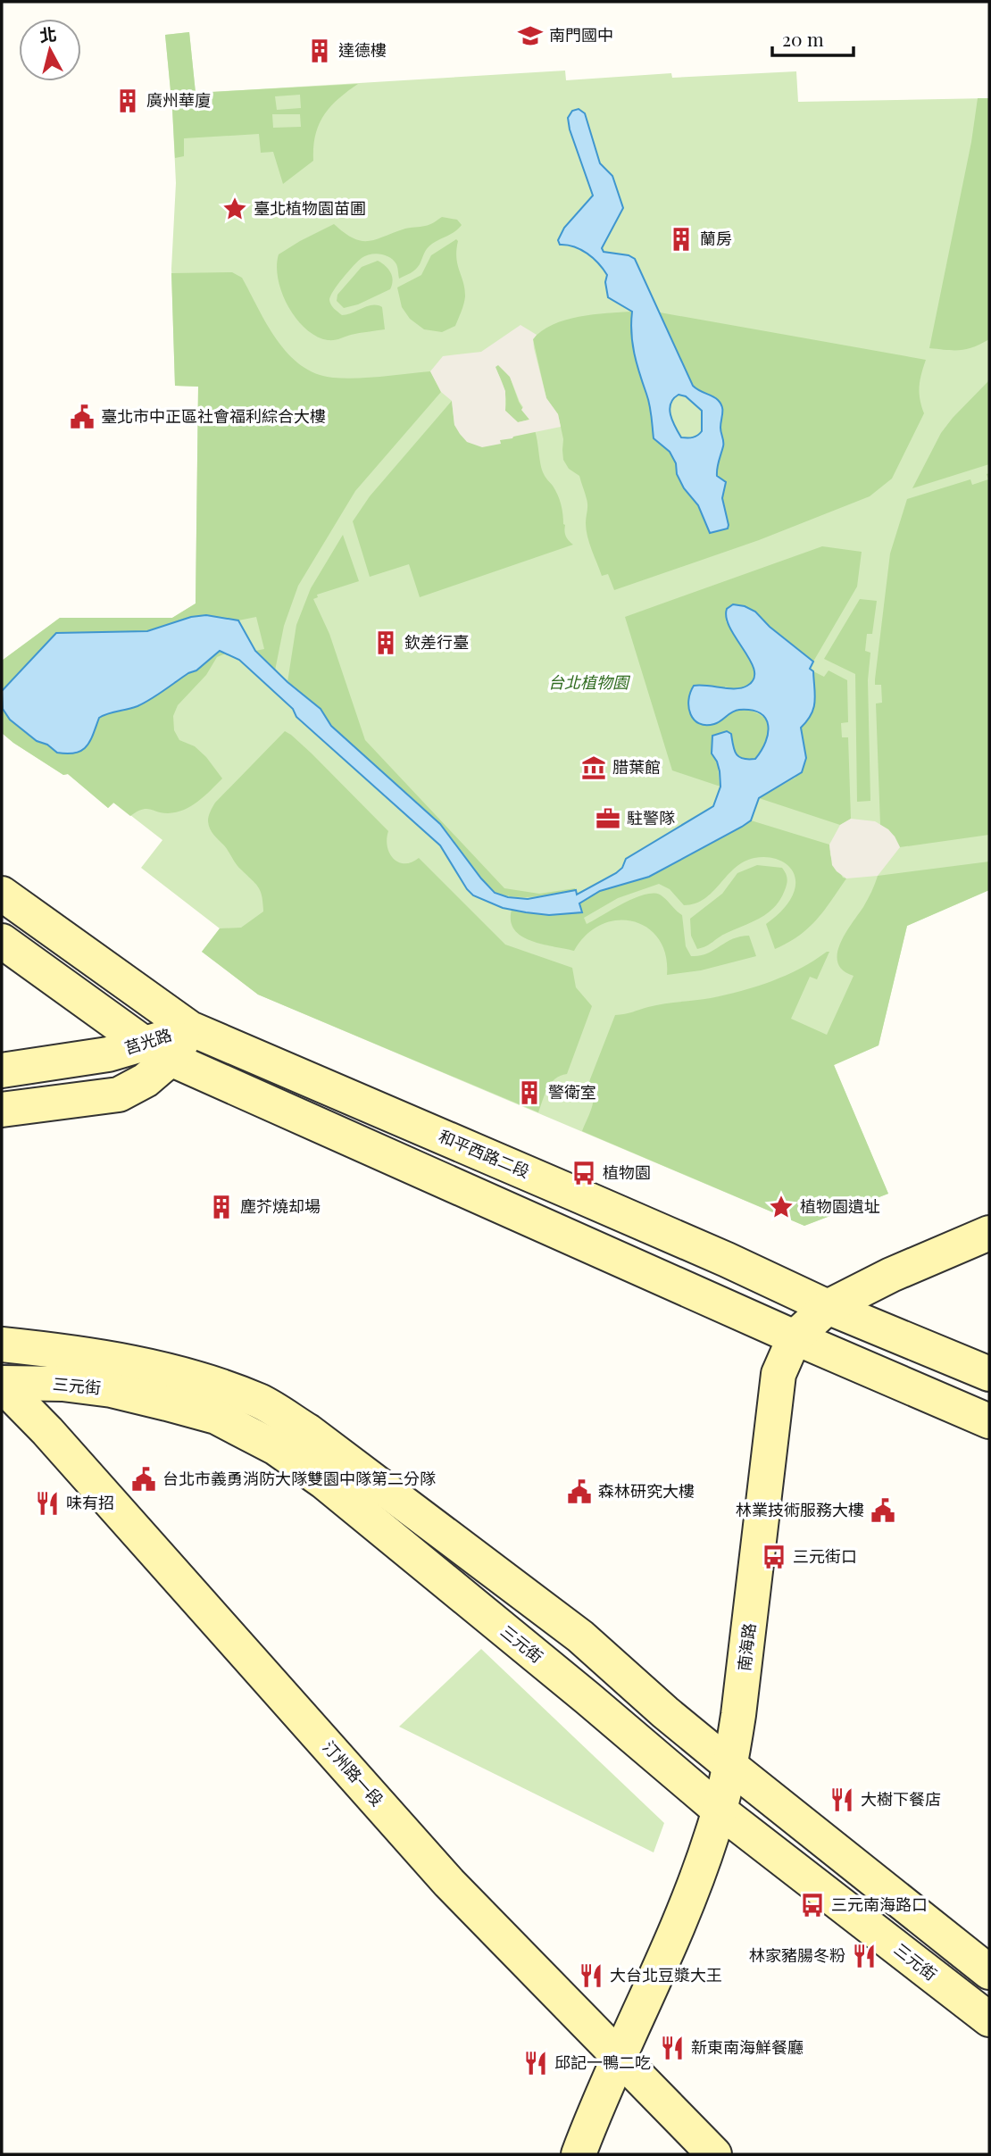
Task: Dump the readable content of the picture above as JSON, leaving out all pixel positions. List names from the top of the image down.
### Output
{
  "streets": {
    "street": [
      "莒光路",
      "和平西路二段",
      "三元街",
      "南海路",
      "汀州路一段"
    ]
  },
  "crossings": [
    ["莒光路", "和平西路二段"],
    ["和平西路二段", "南海路"],
    ["三元街", "南海路"],
    ["三元街", "汀州路一段"],
    ["南海路", "汀州路一段"]
  ],
  "parks": ["台北植物園"],
  "places": {
    "school or university": ["南門國中"],
    "building": [
      "達德樓",
      "廣州華廈",
      "蘭房",
      "欽差行臺",
      "警衛室",
      "塵芥燒却場"
    ],
    "place": ["臺北植物園苗圃", "植物園遺址"],
    "public building": [
      "臺北市中正區社會福利綜合大樓",
      "台北市義勇消防大隊雙園中隊第二分隊",
      "森林研究大樓",
      "林業技術服務大樓"
    ],
    "museum": ["腊葉館"],
    "office": ["駐警隊"],
    "bus stop": ["植物園", "三元街口", "三元南海路口"],
    "restaurant": [
      "味有招",
      "大樹下餐店",
      "林家豬腸冬粉",
      "大台北豆漿大王",
      "新東南海鮮餐廳",
      "邱記一鴨二吃"
    ]
  },
  "scale_bar": "20 m",
  "north": "top"
}
